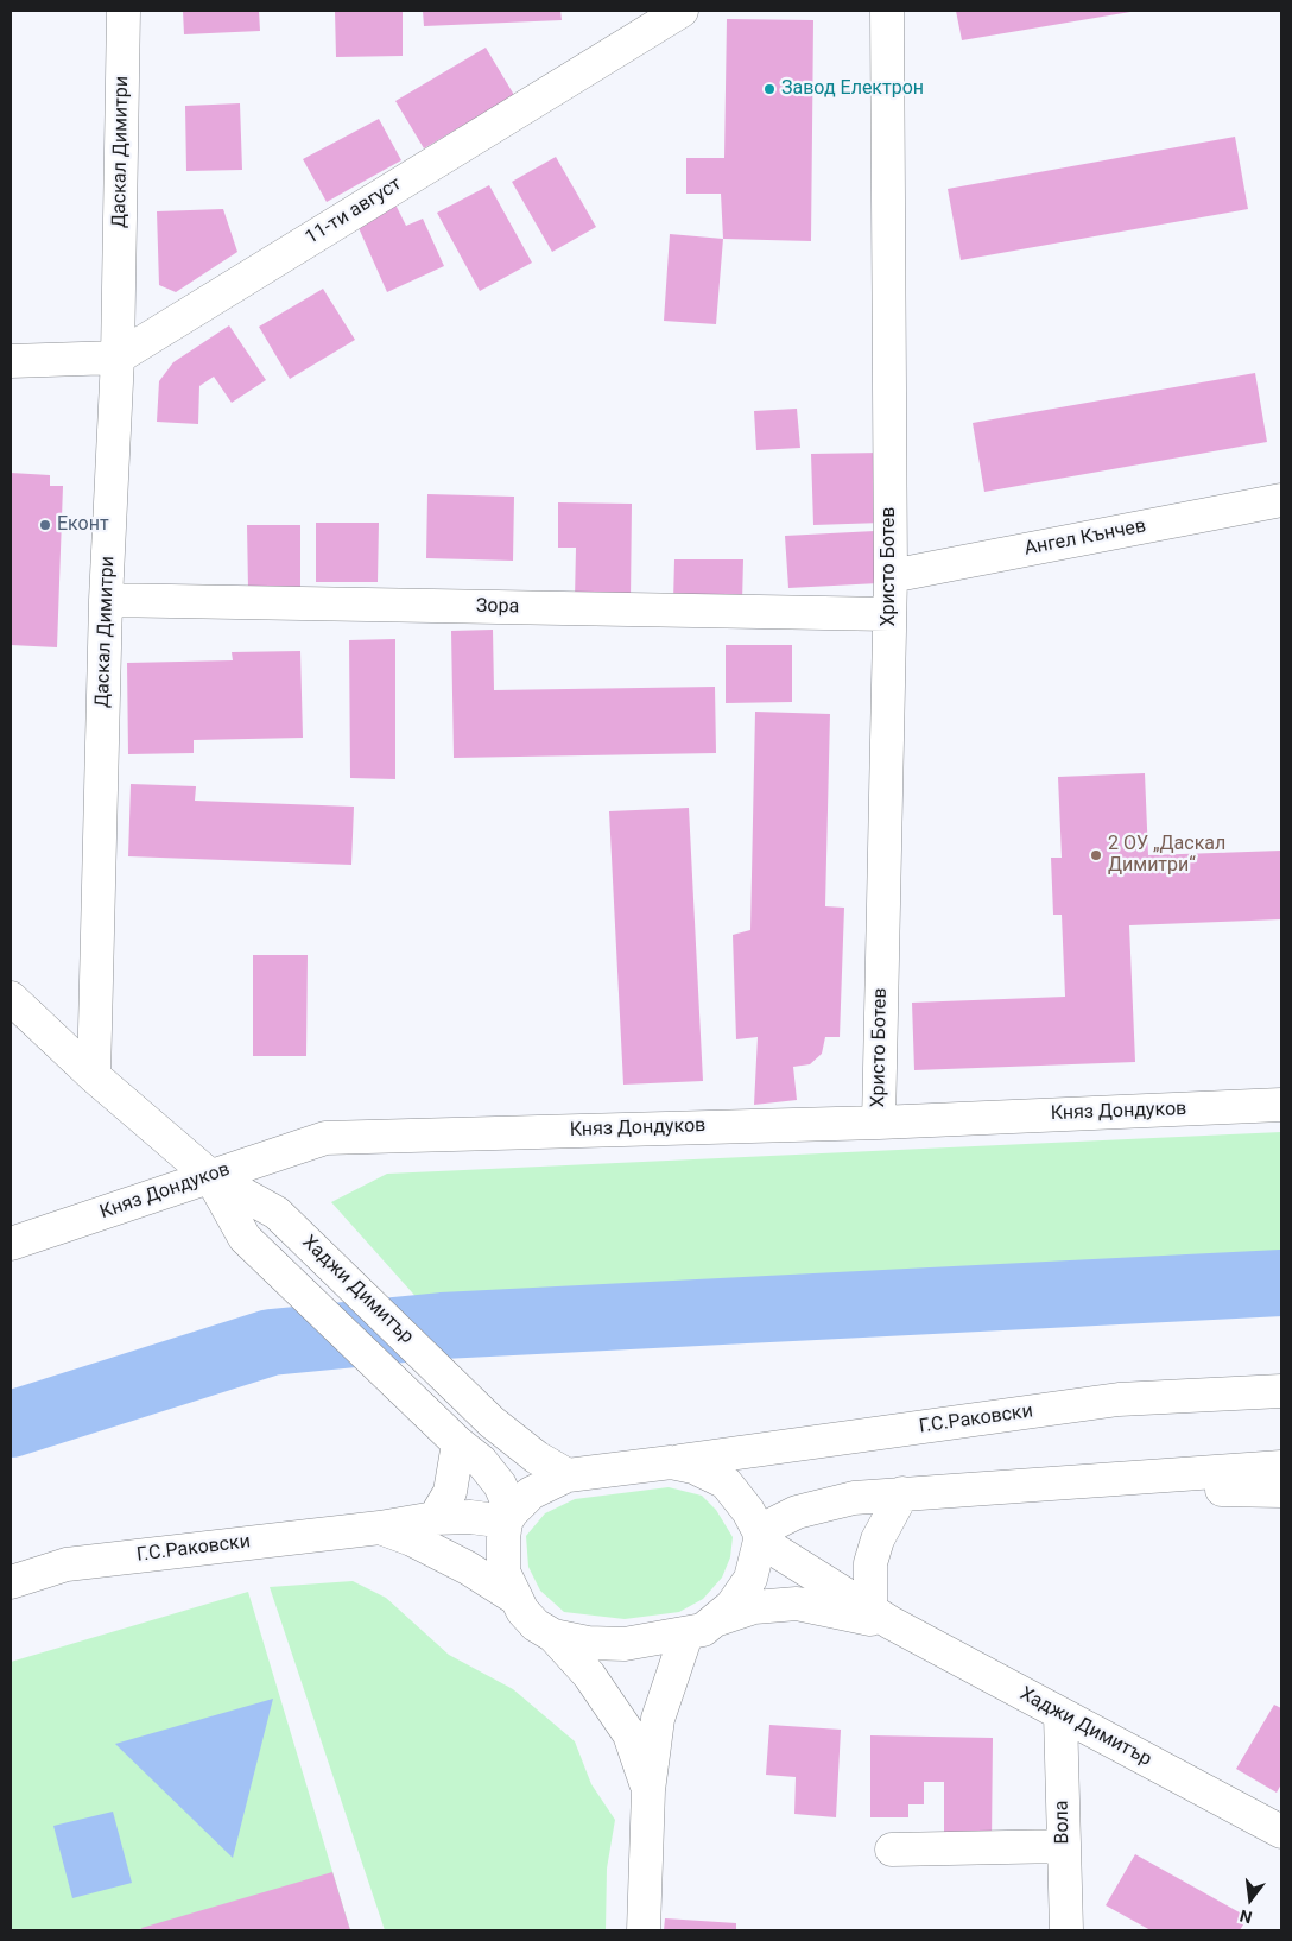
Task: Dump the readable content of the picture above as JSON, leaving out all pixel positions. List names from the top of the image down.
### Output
{
  "streets": {
    "street": [
      "Даскал Димитри",
      "11-ти август",
      "Ангел Кънчев",
      "Христо Ботев",
      "Зора",
      "Княз Дондуков",
      "Хаджи Димитър",
      "Г.С.Раковски",
      "Вола"
    ]
  },
  "crossings": [
    ["Даскал Димитри", "11-ти август"],
    ["Даскал Димитри", "Зора"],
    ["Даскал Димитри", "Хаджи Димитър"],
    ["Ангел Кънчев", "Христо Ботев"],
    ["Христо Ботев", "Зора"],
    ["Христо Ботев", "Княз Дондуков"],
    ["Княз Дондуков", "Хаджи Димитър"],
    ["Хаджи Димитър", "Г.С.Раковски"],
    ["Хаджи Димитър", "Вола"]
  ],
  "places": ["Завод Електрон", "Еконт", "2 ОУ „Даскал Димитри“"],
  "north": "bottom"
}
